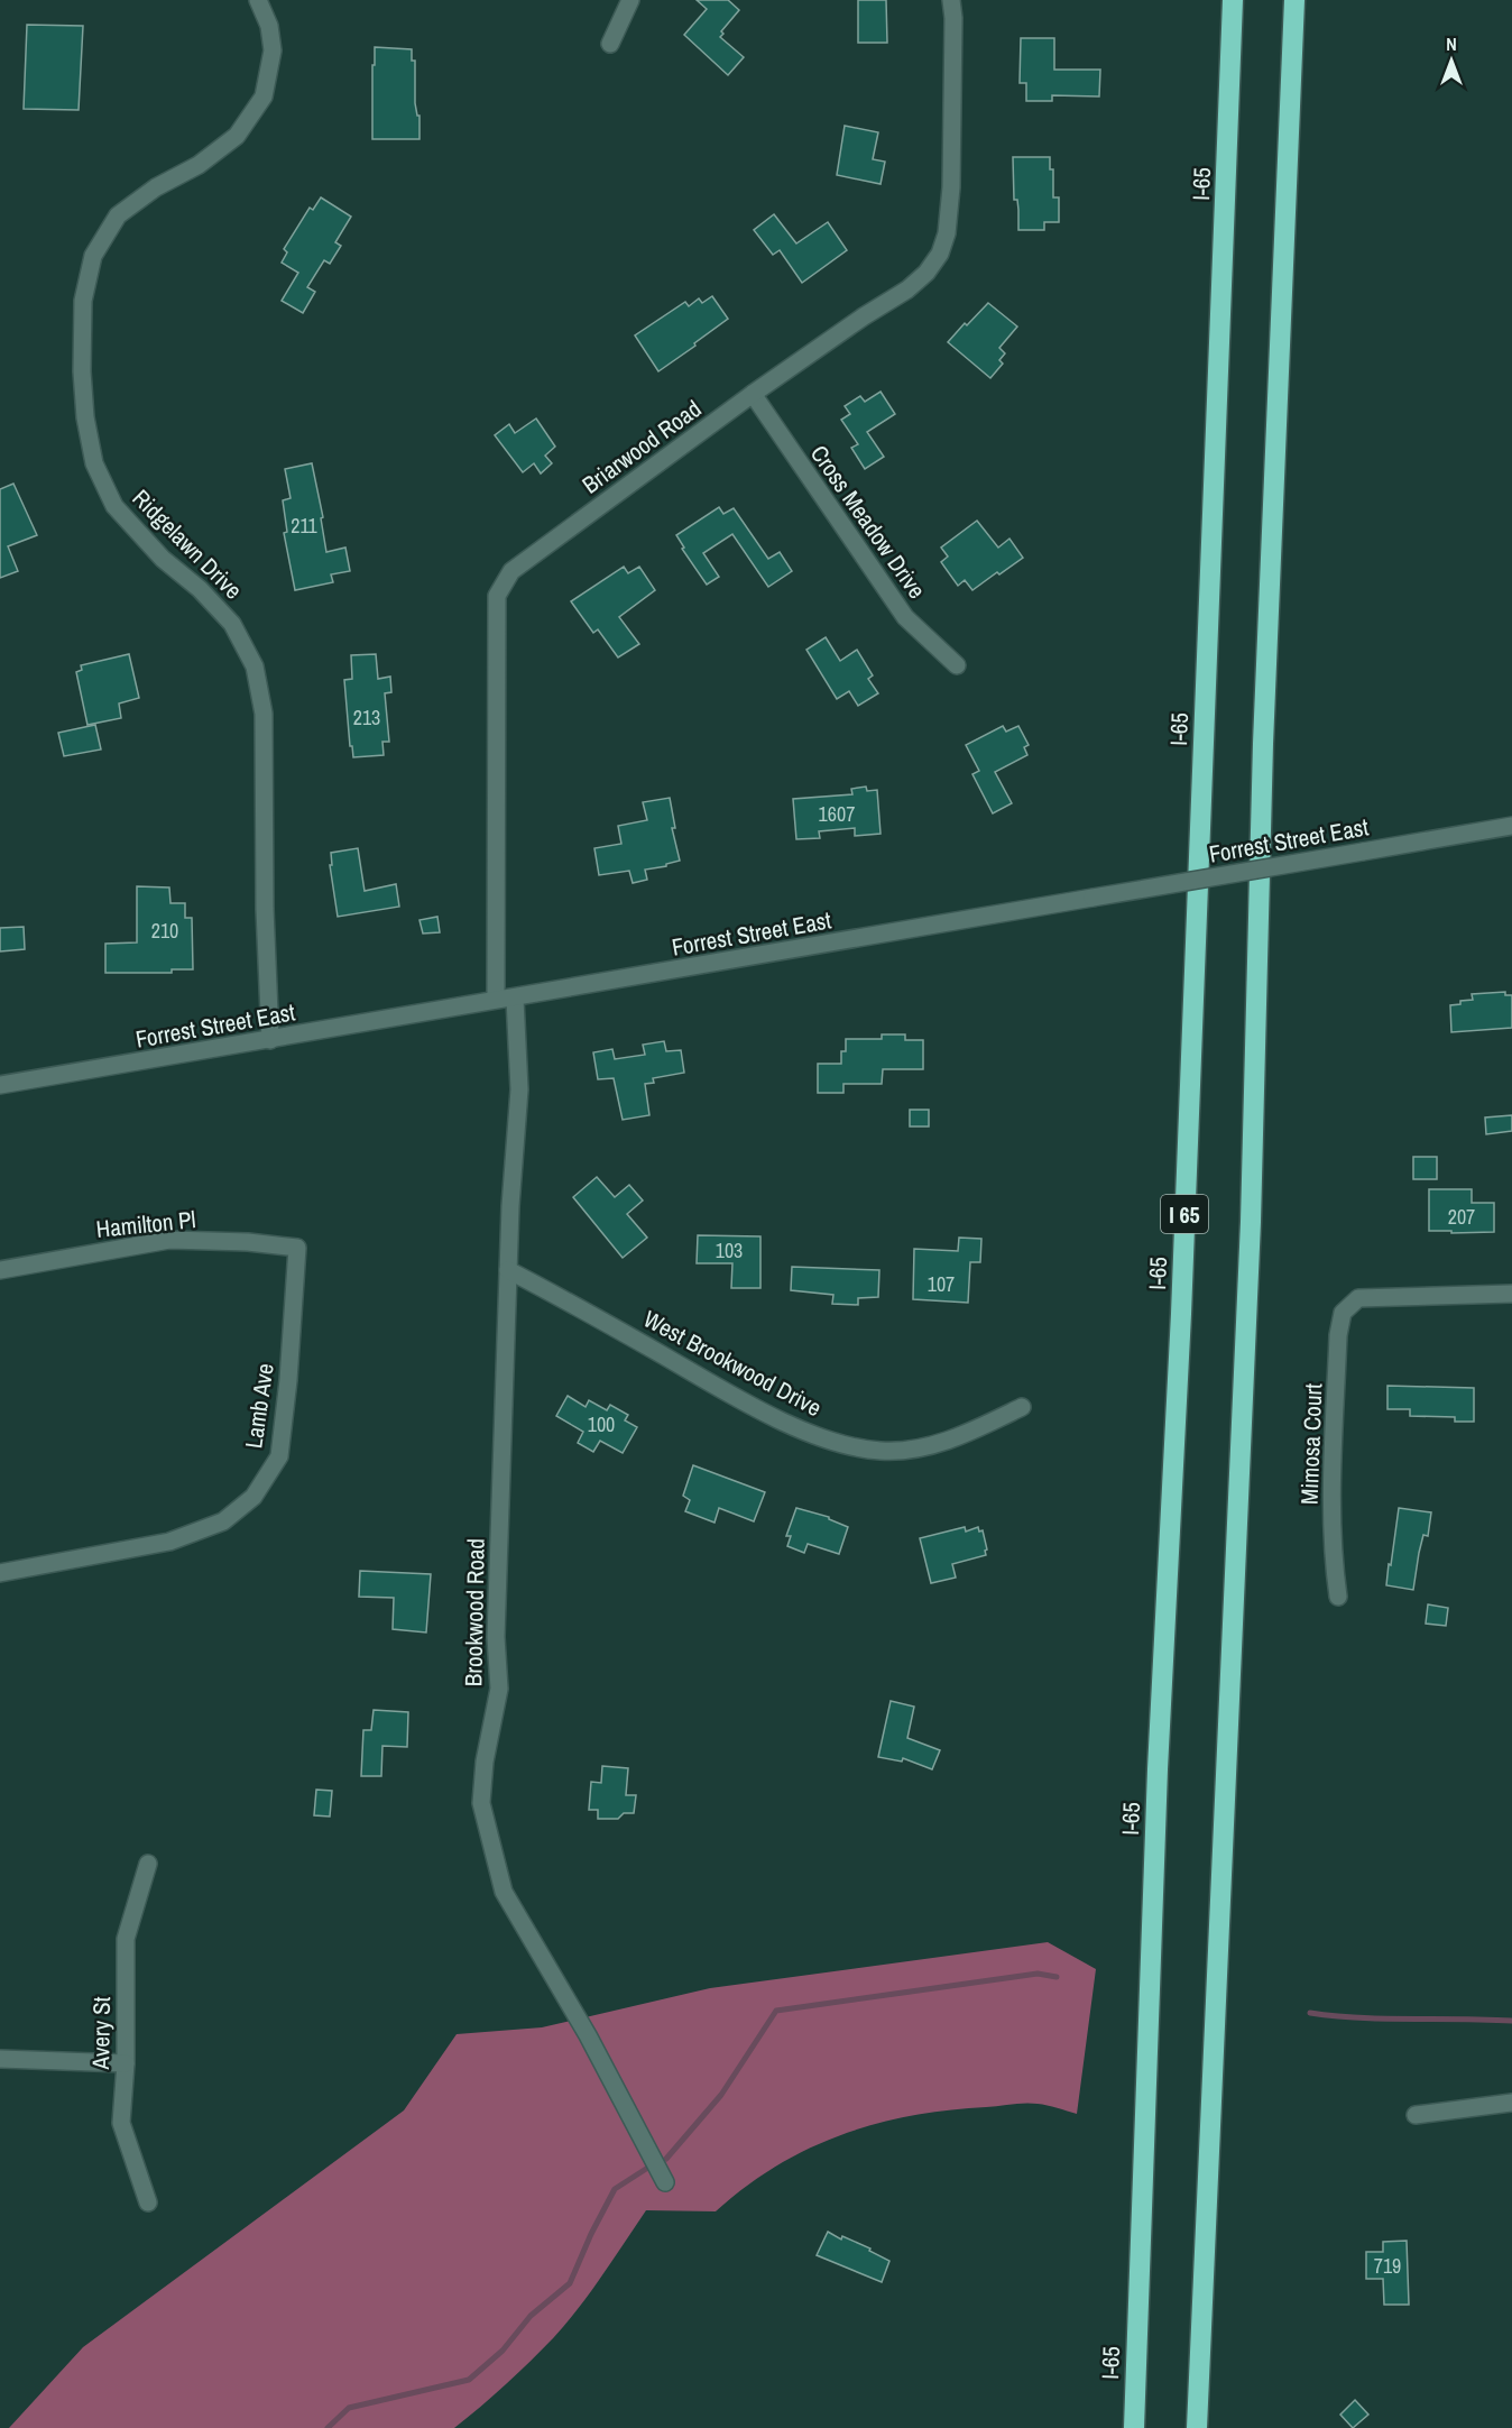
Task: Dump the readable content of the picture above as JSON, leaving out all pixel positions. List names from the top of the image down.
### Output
{
  "streets": {
    "highway": ["I-65", "I 65"],
    "street": [
      "Briarwood Road",
      "Cross Meadow Drive",
      "Ridgelawn Drive",
      "Forrest Street East",
      "Hamilton Pl",
      "West Brookwood Drive",
      "Lamb Ave",
      "Mimosa Court",
      "Brookwood Road",
      "Avery St"
    ]
  },
  "crossings": [
    ["Briarwood Road", "Cross Meadow Drive"],
    ["Briarwood Road", "Forrest Street East"],
    ["Ridgelawn Drive", "Forrest Street East"],
    ["Forrest Street East", "Brookwood Road"],
    ["Hamilton Pl", "Lamb Ave"],
    ["West Brookwood Drive", "Brookwood Road"]
  ],
  "house_numbers": [
    "211",
    "213",
    "1607",
    "210",
    "207",
    "103",
    "107",
    "100",
    "719"
  ],
  "north": "top"
}
